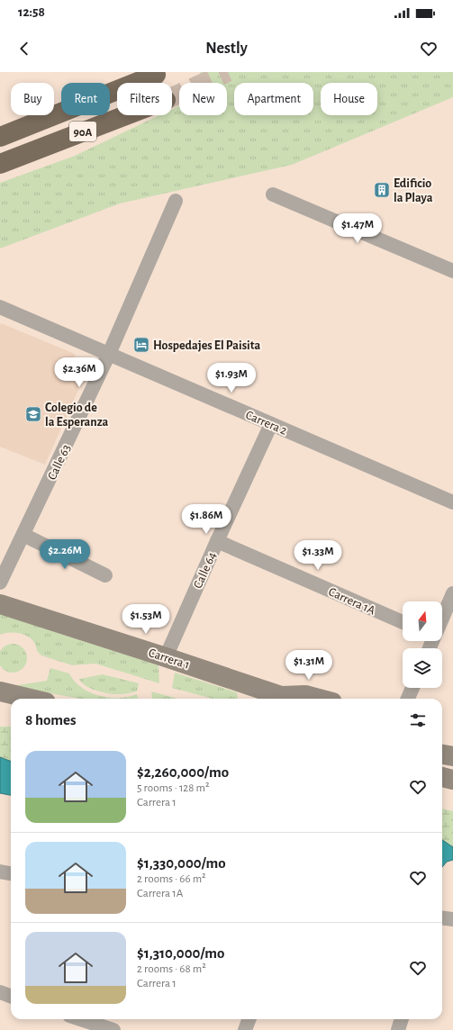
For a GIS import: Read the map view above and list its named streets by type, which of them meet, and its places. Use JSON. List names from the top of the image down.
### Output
{
  "streets": {
    "highway": ["90A"],
    "main road": ["Carrera 1"],
    "street": [
      "Carrera 2",
      "Calle 63",
      "Calle 64",
      "Carrera 1A"
    ]
  },
  "crossings": [
    ["Carrera 2", "Calle 63"],
    ["Carrera 2", "Calle 64"],
    ["Calle 64", "Carrera 1A"],
    ["Calle 64", "Carrera 1"]
  ],
  "places": {
    "building": ["Edificio la Playa"],
    "hotel": ["Hospedajes El Paisita"],
    "school or university": ["Colegio de la Esperanza"]
  },
  "north": "top",
  "page": {
    "status": "12:58",
    "header": "Nestly",
    "chip": [
      "Buy",
      "Rent",
      "Filters",
      "New",
      "Apartment",
      "House"
    ],
    "price": [
      "$1.47M",
      "$2.36M",
      "$1.93M",
      "$1.86M",
      "$2.26M",
      "$1.33M",
      "$1.53M",
      "$1.31M"
    ],
    "heading": "8 homes",
    "list": [
      {
        "name": "$2,260,000/mo",
        "note": "5 rooms · 128 m² · Carrera 1"
      },
      {
        "name": "$1,330,000/mo",
        "note": "2 rooms · 66 m² · Carrera 1A"
      },
      {
        "name": "$1,310,000/mo",
        "note": "2 rooms · 68 m² · Carrera 1"
      }
    ]
  }
}
